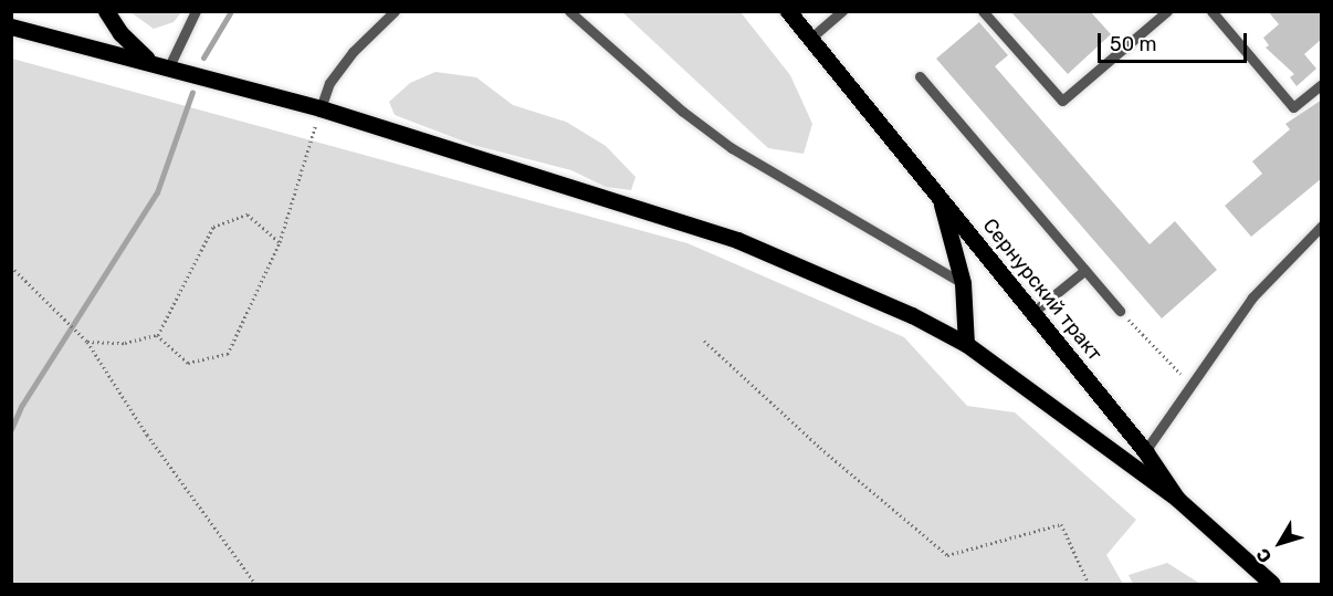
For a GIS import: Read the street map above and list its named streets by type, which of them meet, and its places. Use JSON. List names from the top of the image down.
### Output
{
  "streets": {
    "main road": ["Сернурский тракт"]
  },
  "scale_bar": "50 m",
  "north": "bottom left"
}
